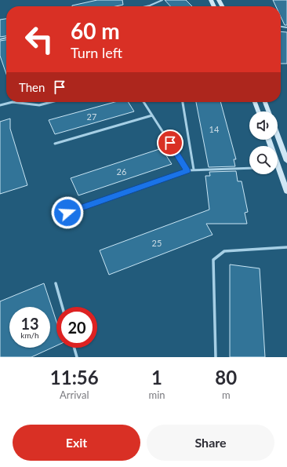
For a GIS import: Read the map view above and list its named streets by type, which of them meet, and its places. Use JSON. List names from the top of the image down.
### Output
{
  "house_numbers": [
    "27",
    "14",
    "26",
    "25"
  ],
  "page": {
    "turn": ["60 m", "Turn left"],
    "then": "Then",
    "speed": "13 km/h",
    "limit": "20",
    "eta": [
      "11:56",
      "Arrival",
      "1",
      "min",
      "80",
      "m"
    ],
    "buttons": ["Exit", "Share"]
  }
}
